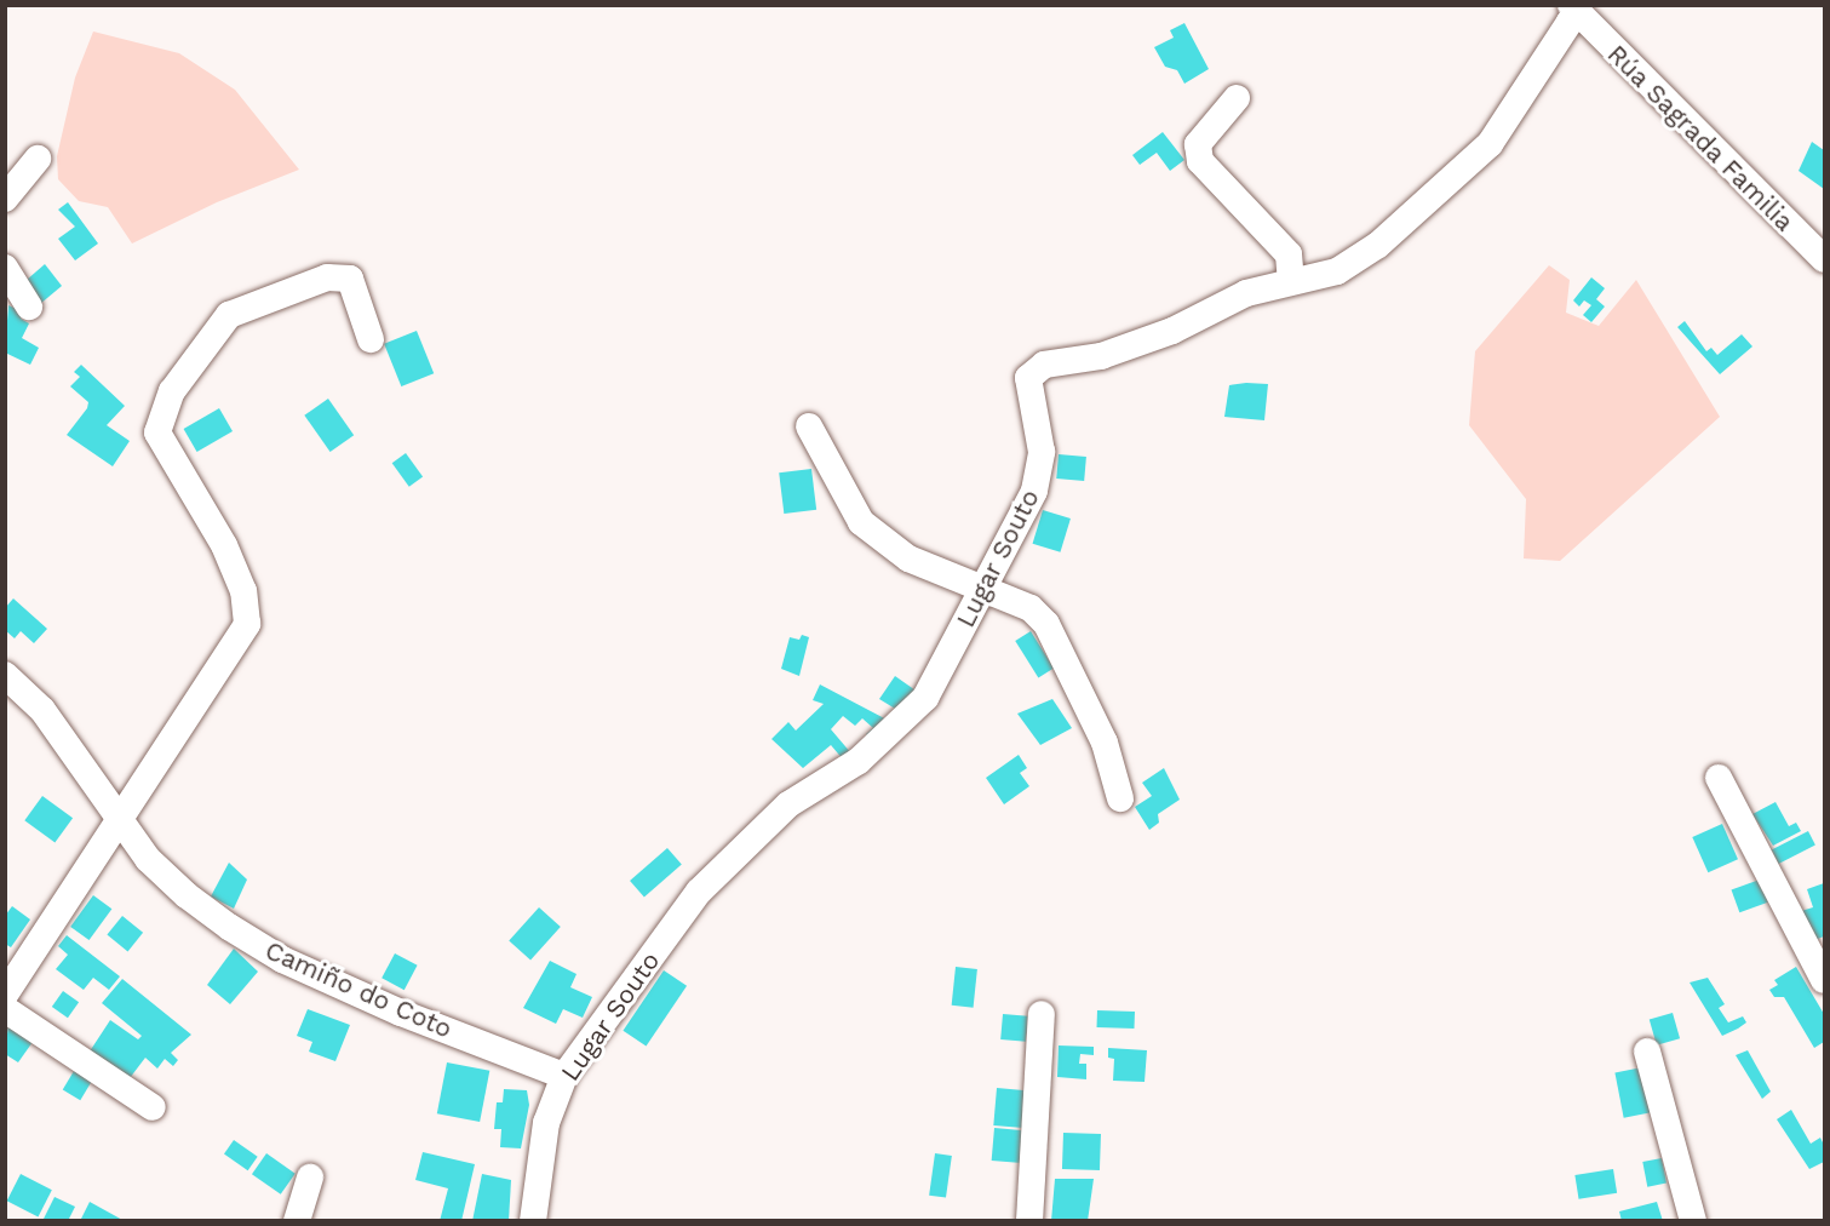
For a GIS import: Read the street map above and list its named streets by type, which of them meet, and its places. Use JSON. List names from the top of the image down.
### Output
{
  "streets": {
    "street": ["Rúa Sagrada Familia", "Lugar Souto", "Camiño do Coto"]
  },
  "crossings": [
    ["Rúa Sagrada Familia", "Lugar Souto"],
    ["Lugar Souto", "Camiño do Coto"]
  ]
}
